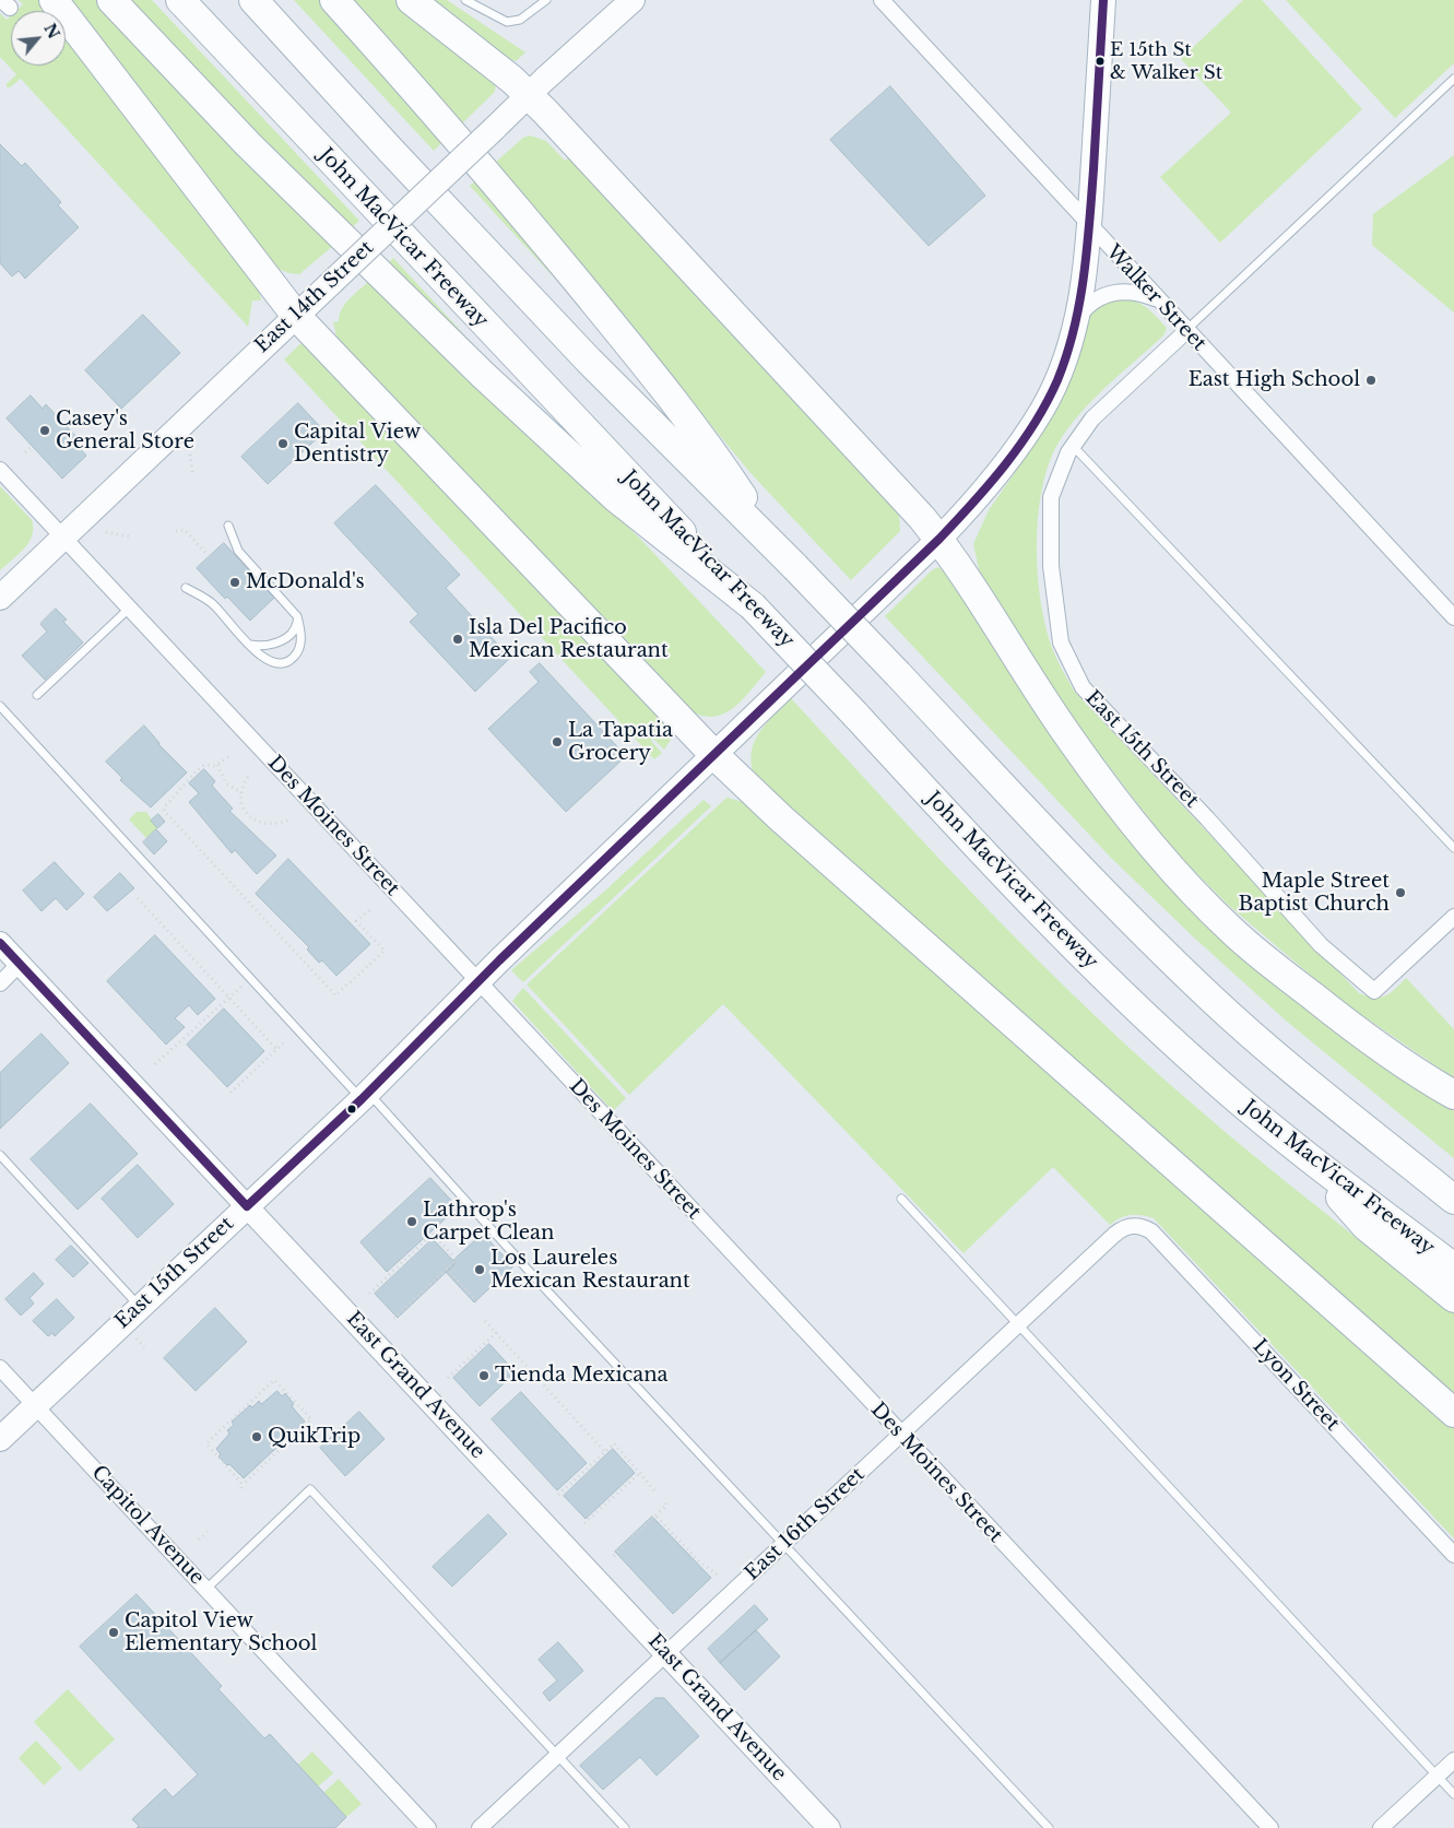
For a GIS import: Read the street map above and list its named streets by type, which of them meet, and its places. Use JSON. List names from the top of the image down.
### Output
{
  "streets": {
    "highway": ["John MacVicar Freeway"],
    "main road": ["East 14th Street", "East 15th Street", "East Grand Avenue"],
    "street": [
      "Walker Street",
      "Des Moines Street",
      "Lyon Street",
      "East 16th Street",
      "Capitol Avenue"
    ]
  },
  "crossings": [
    ["East 14th Street", "Des Moines Street"],
    ["Walker Street", "East 15th Street"],
    ["East 15th Street", "Des Moines Street"],
    ["East 15th Street", "East Grand Avenue"],
    ["East 15th Street", "Capitol Avenue"],
    ["Des Moines Street", "East 16th Street"],
    ["East Grand Avenue", "East 16th Street"],
    ["Lyon Street", "East 16th Street"]
  ],
  "places": [
    "E 15th St & Walker St",
    "East High School",
    "Casey's General Store",
    "Capital View Dentistry",
    "McDonald's",
    "Isla Del Pacifico Mexican Restaurant",
    "La Tapatia Grocery",
    "Maple Street Baptist Church",
    "Lathrop's Carpet Clean",
    "Los Laureles Mexican Restaurant",
    "Tienda Mexicana",
    "QuikTrip",
    "Capitol View Elementary School"
  ],
  "north": "top right"
}
